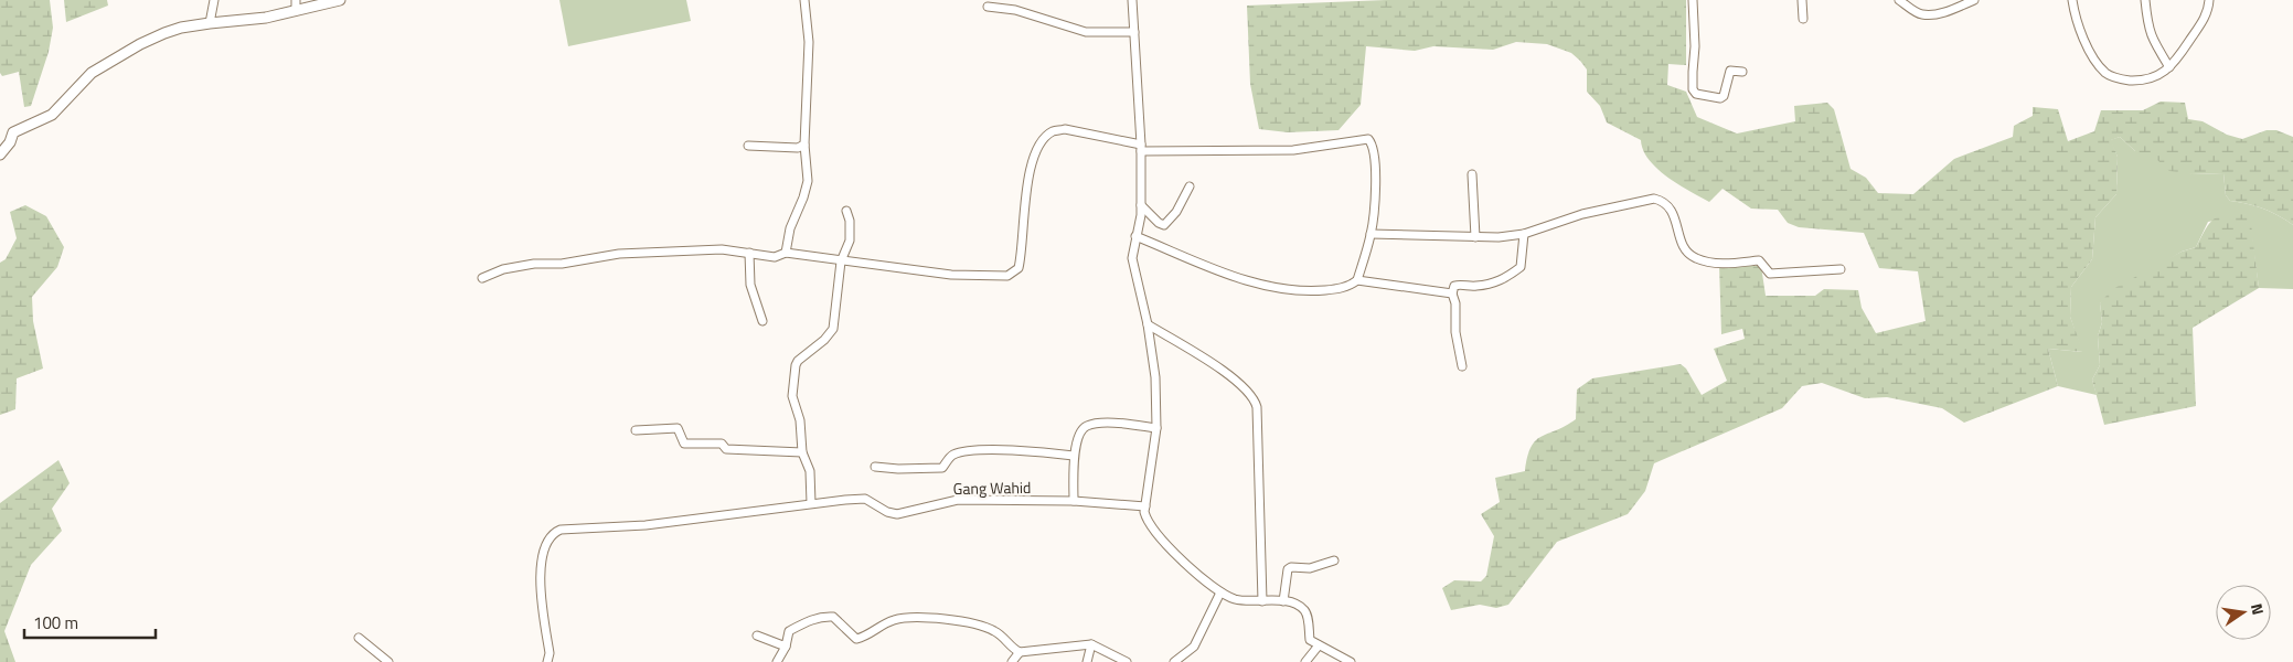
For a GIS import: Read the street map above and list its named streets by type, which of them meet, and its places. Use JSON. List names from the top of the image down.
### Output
{
  "streets": {
    "street": ["Gang Wahid"]
  },
  "scale_bar": "100 m",
  "north": "right"
}
